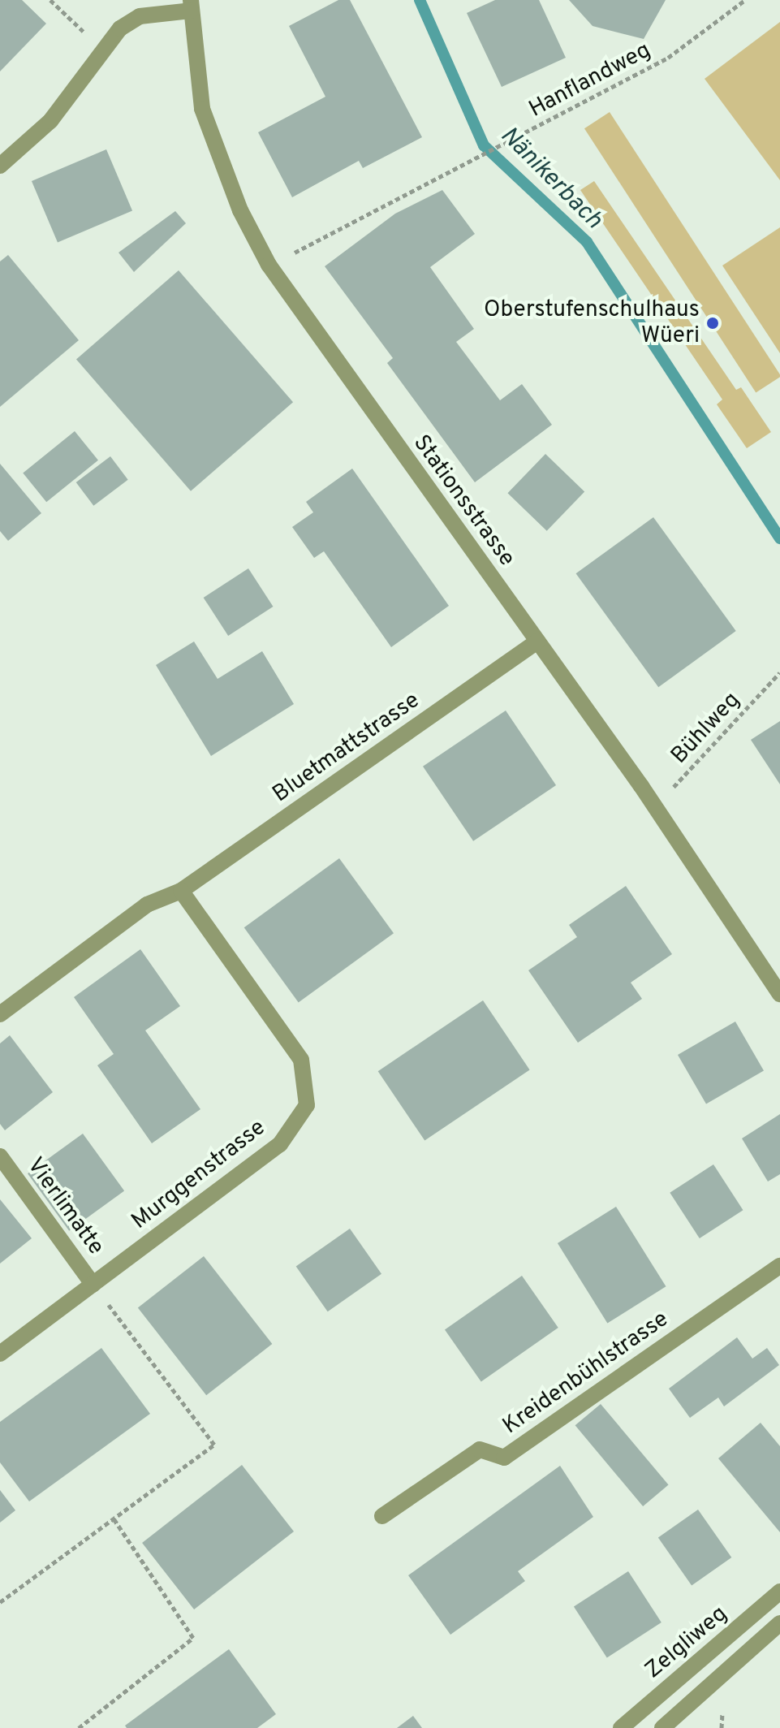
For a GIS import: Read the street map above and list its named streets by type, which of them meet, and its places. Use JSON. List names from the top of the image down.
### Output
{
  "streets": {
    "street": [
      "Stationsstrasse",
      "Bluetmattstrasse",
      "Murggenstrasse",
      "Vierlimatte",
      "Kreidenbühlstrasse",
      "Zelgliweg"
    ],
    "path": ["Hanflandweg", "Bühlweg"]
  },
  "crossings": [
    ["Hanflandweg", "Stationsstrasse"],
    ["Stationsstrasse", "Bühlweg"],
    ["Stationsstrasse", "Bluetmattstrasse"],
    ["Bluetmattstrasse", "Murggenstrasse"],
    ["Murggenstrasse", "Vierlimatte"]
  ],
  "water": ["Nänikerbach"],
  "places": ["Oberstufenschulhaus Wüeri"]
}
